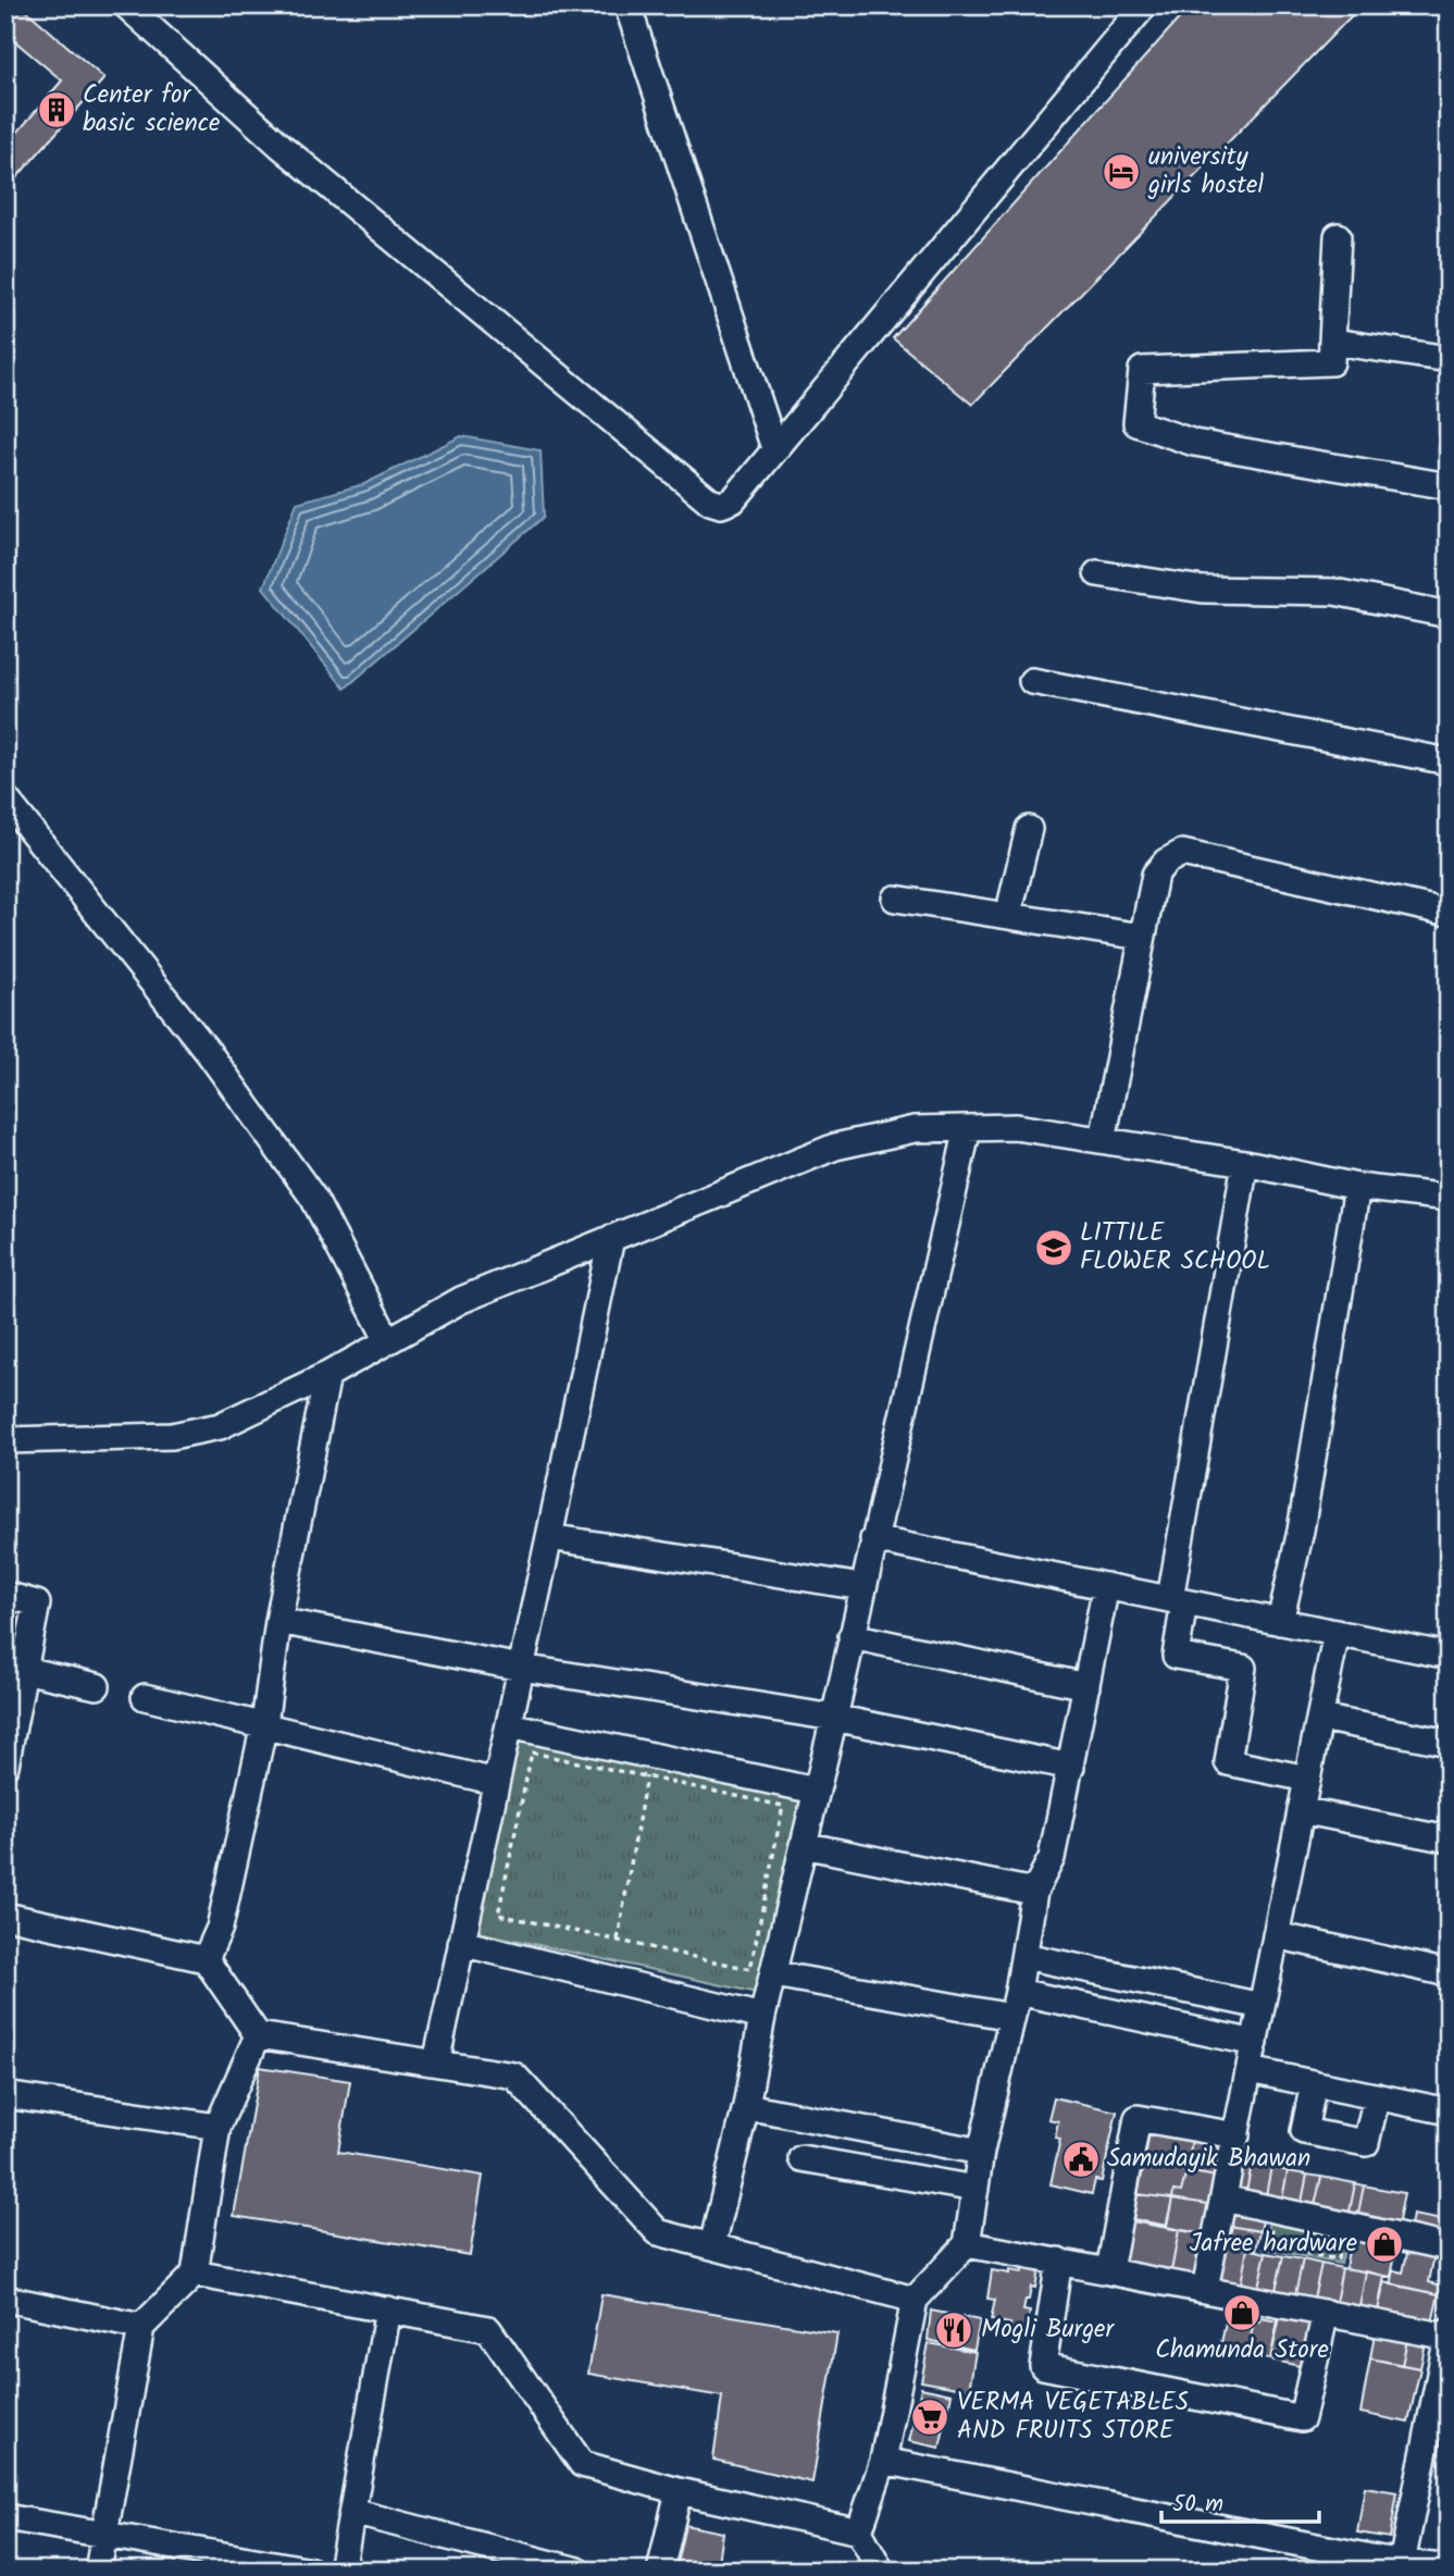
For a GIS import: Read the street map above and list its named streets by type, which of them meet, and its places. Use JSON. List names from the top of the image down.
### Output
{
  "places": {
    "building": ["Center for basic science"],
    "hotel": ["university girls hostel"],
    "school or university": ["LITTILE FLOWER SCHOOL"],
    "public building": ["Samudayik Bhawan"],
    "shop": ["Jafree hardware", "Chamunda Store"],
    "restaurant": ["Mogli Burger"],
    "supermarket": ["VERMA VEGETABLES AND FRUITS STORE"]
  },
  "scale_bar": "50 m"
}
